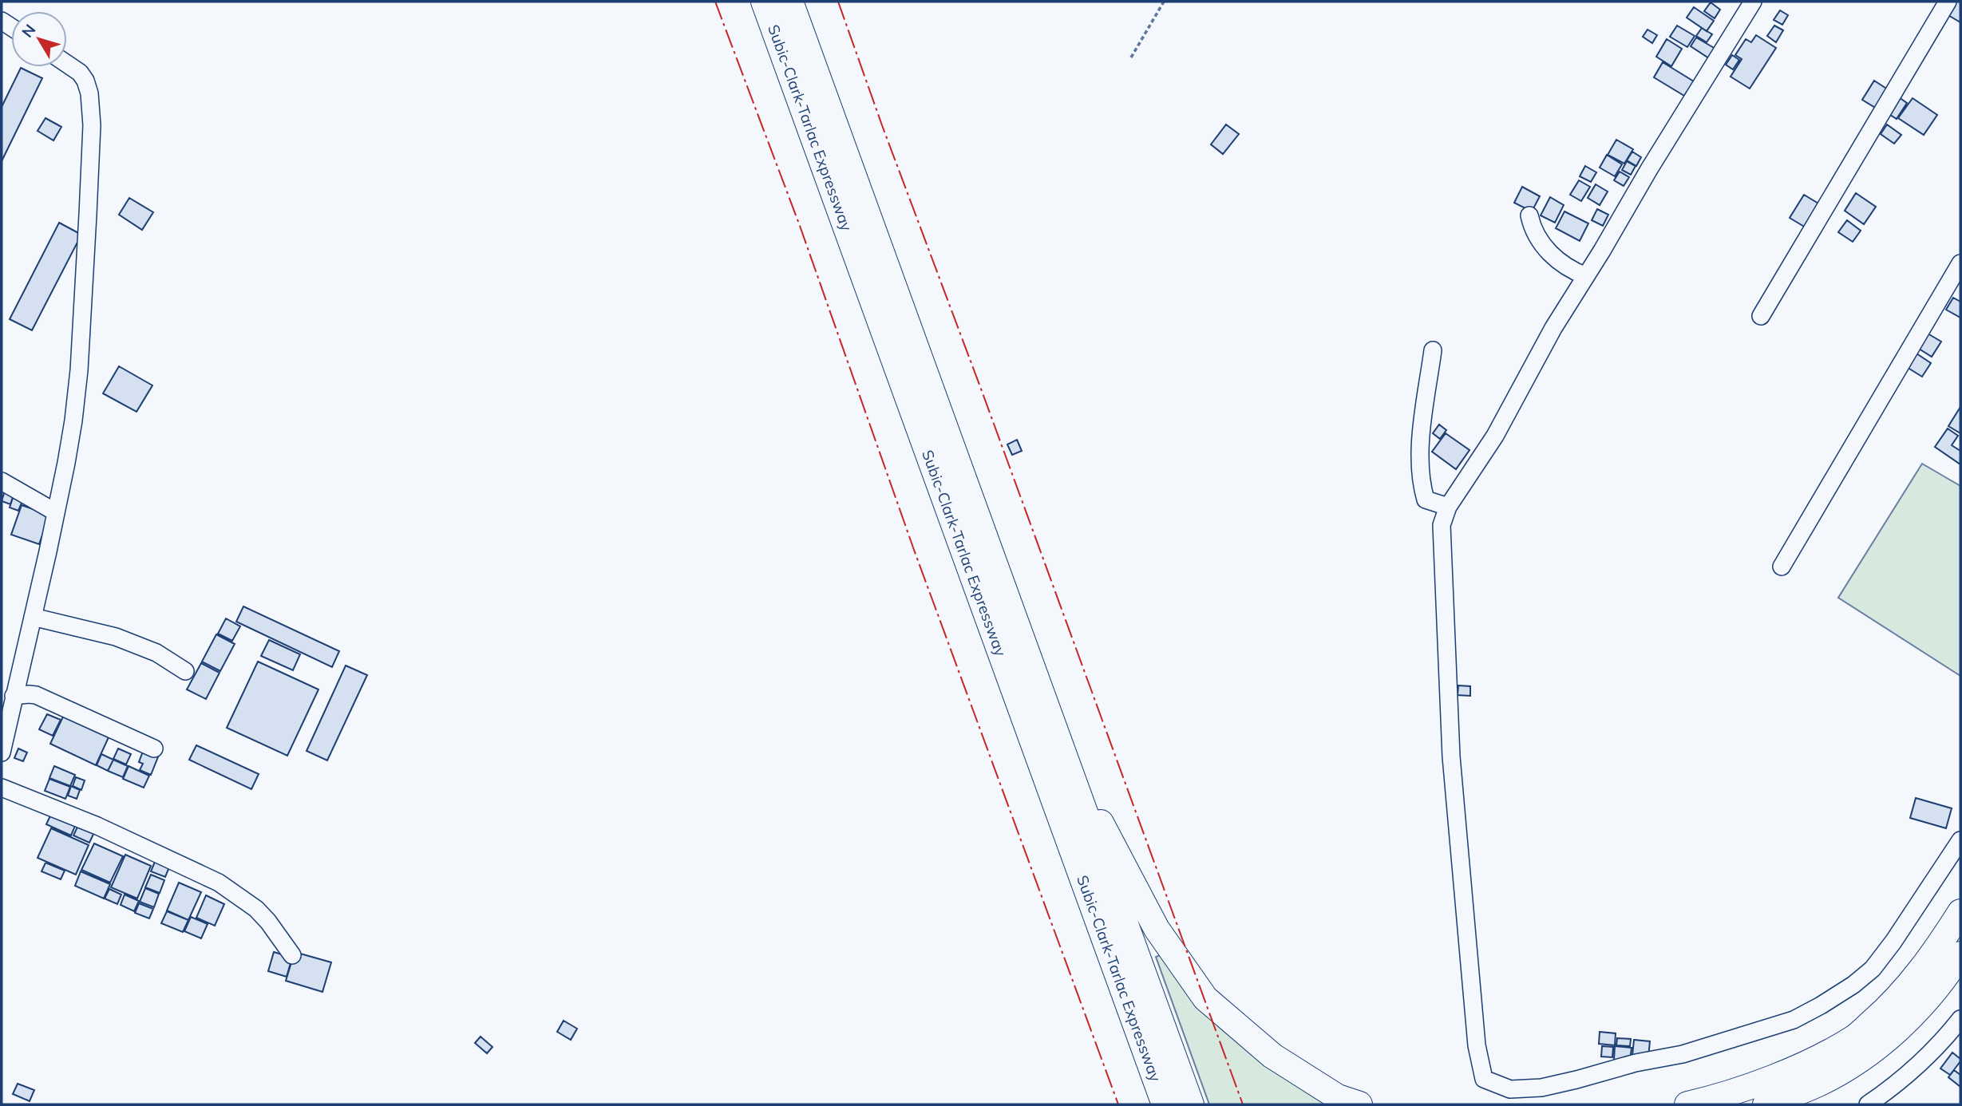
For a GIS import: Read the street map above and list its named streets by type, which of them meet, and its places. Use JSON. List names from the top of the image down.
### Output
{
  "streets": {
    "highway": ["Subic-Clark-Tarlac Expressway"]
  },
  "north": "top left"
}
